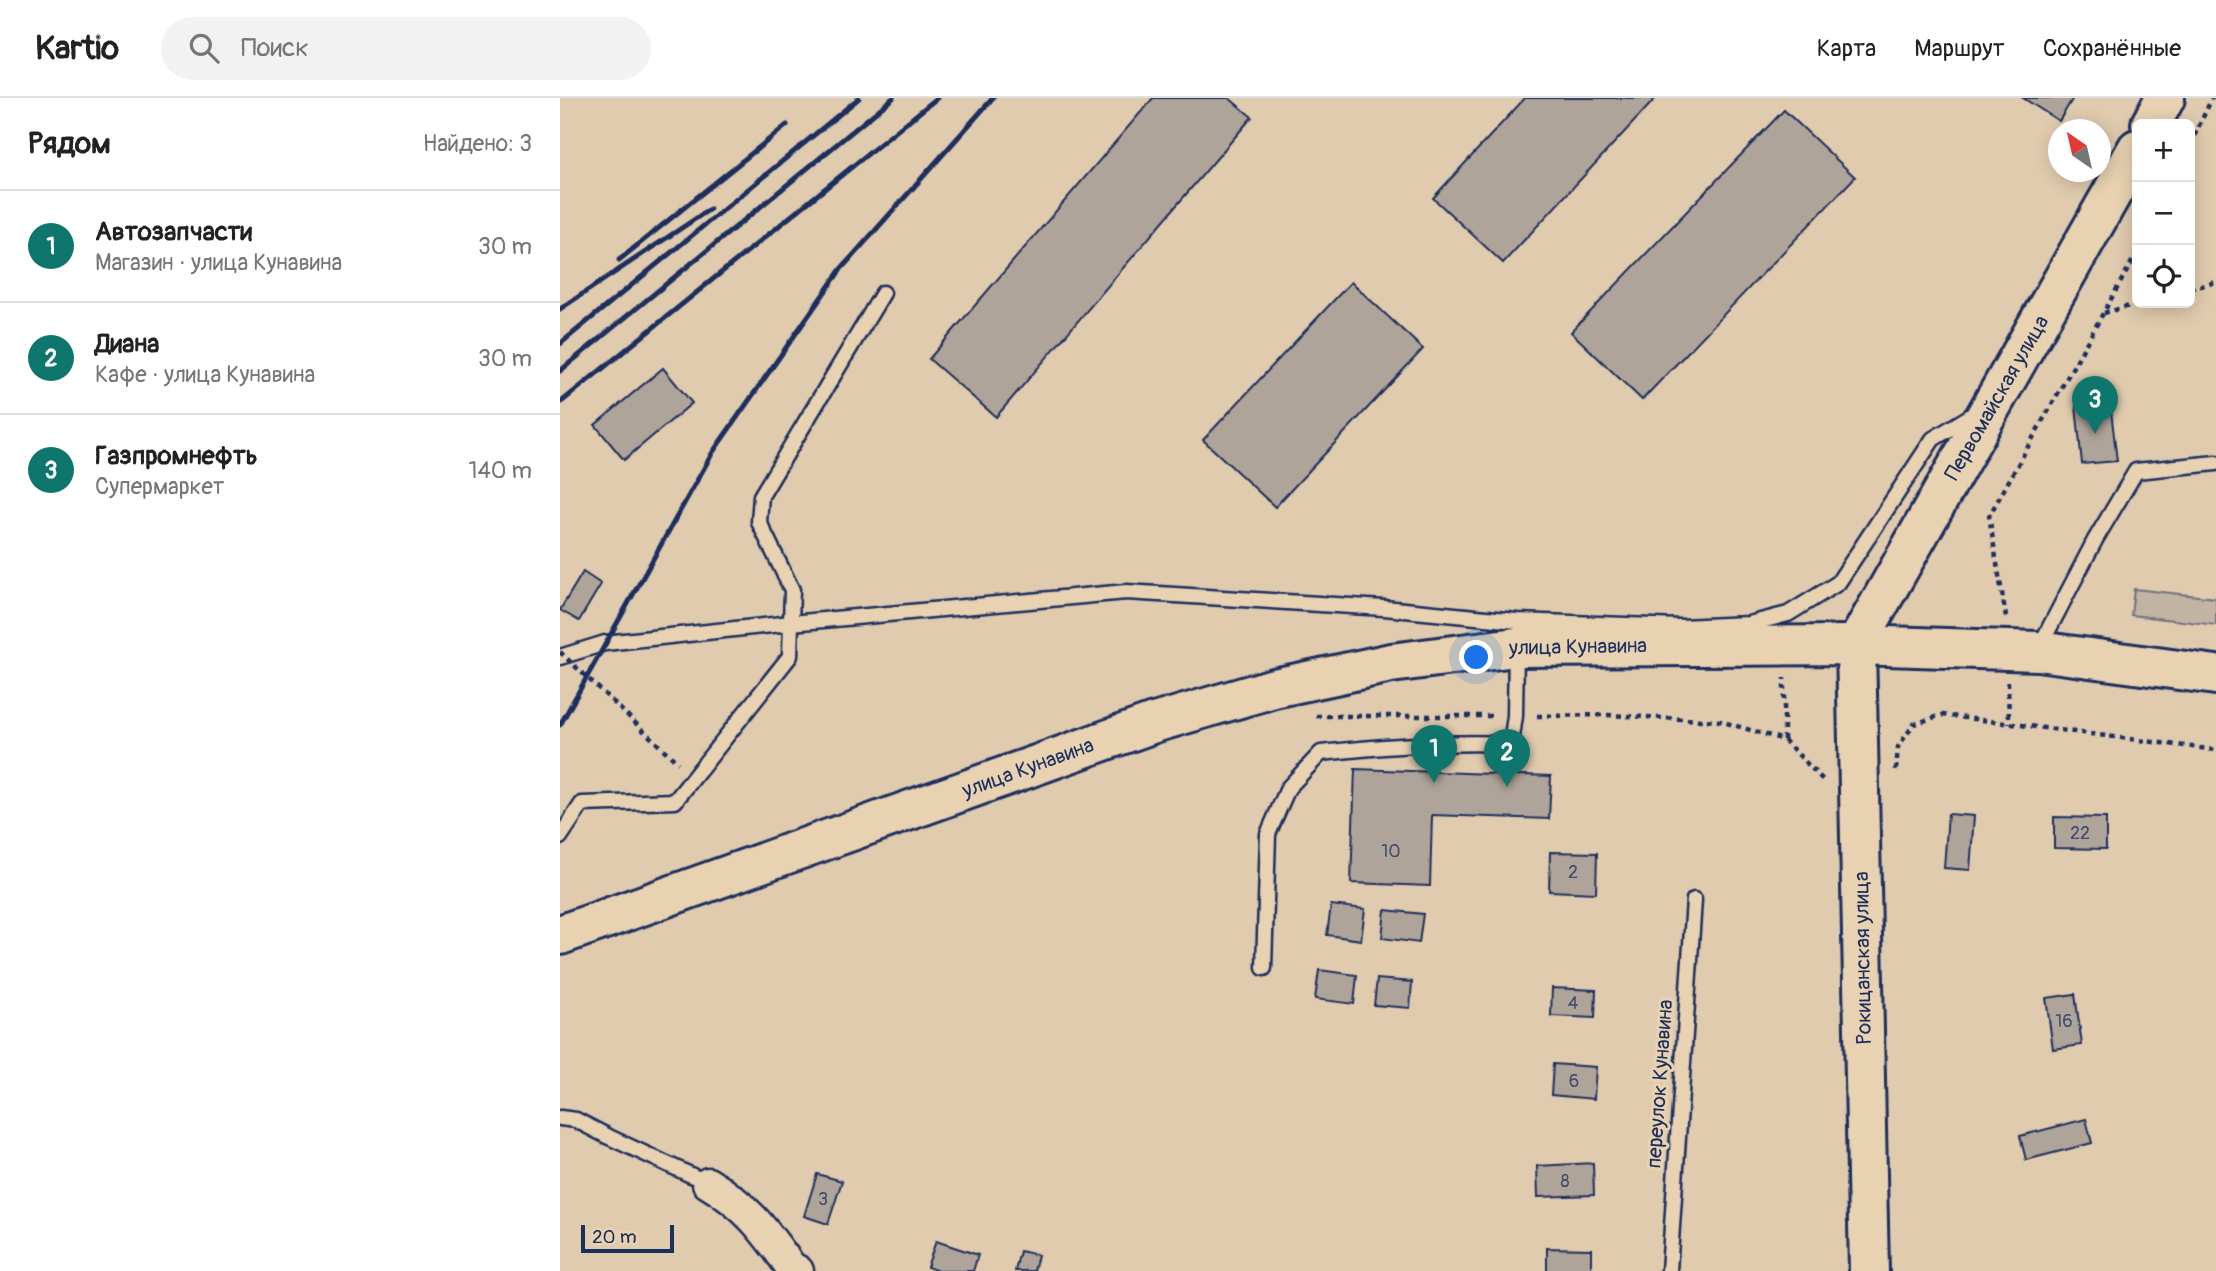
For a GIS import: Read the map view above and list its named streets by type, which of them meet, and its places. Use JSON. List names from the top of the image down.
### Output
{
  "streets": {
    "main road": ["Первомайская улица", "улица Кунавина", "Рокицанская улица"],
    "lane": ["переулок Кунавина"]
  },
  "crossings": [
    ["Первомайская улица", "улица Кунавина"],
    ["Первомайская улица", "Рокицанская улица"],
    ["улица Кунавина", "Рокицанская улица"]
  ],
  "house_numbers": [
    "22",
    "10",
    "2",
    "4",
    "16",
    "6",
    "8",
    "3"
  ],
  "scale_bar": "20 m",
  "north": "top left",
  "page": {
    "header": "Kartio",
    "search": "Поиск",
    "nav": ["Карта", "Маршрут", "Сохранённые"],
    "heading": ["Рядом", "Найдено: 3"],
    "map_buttons": ["+", "−"],
    "list": [
      {
        "mark": "1",
        "name": "Автозапчасти",
        "note": "Магазин · улица Кунавина",
        "value": "30 m"
      },
      {
        "mark": "2",
        "name": "Диана",
        "note": "Кафе · улица Кунавина",
        "value": "30 m"
      },
      {
        "mark": "3",
        "name": "Газпромнефть",
        "note": "Супермаркет",
        "value": "140 m"
      }
    ],
    "pins": ["3", "1", "2"],
    "scale": "20 m"
  }
}
